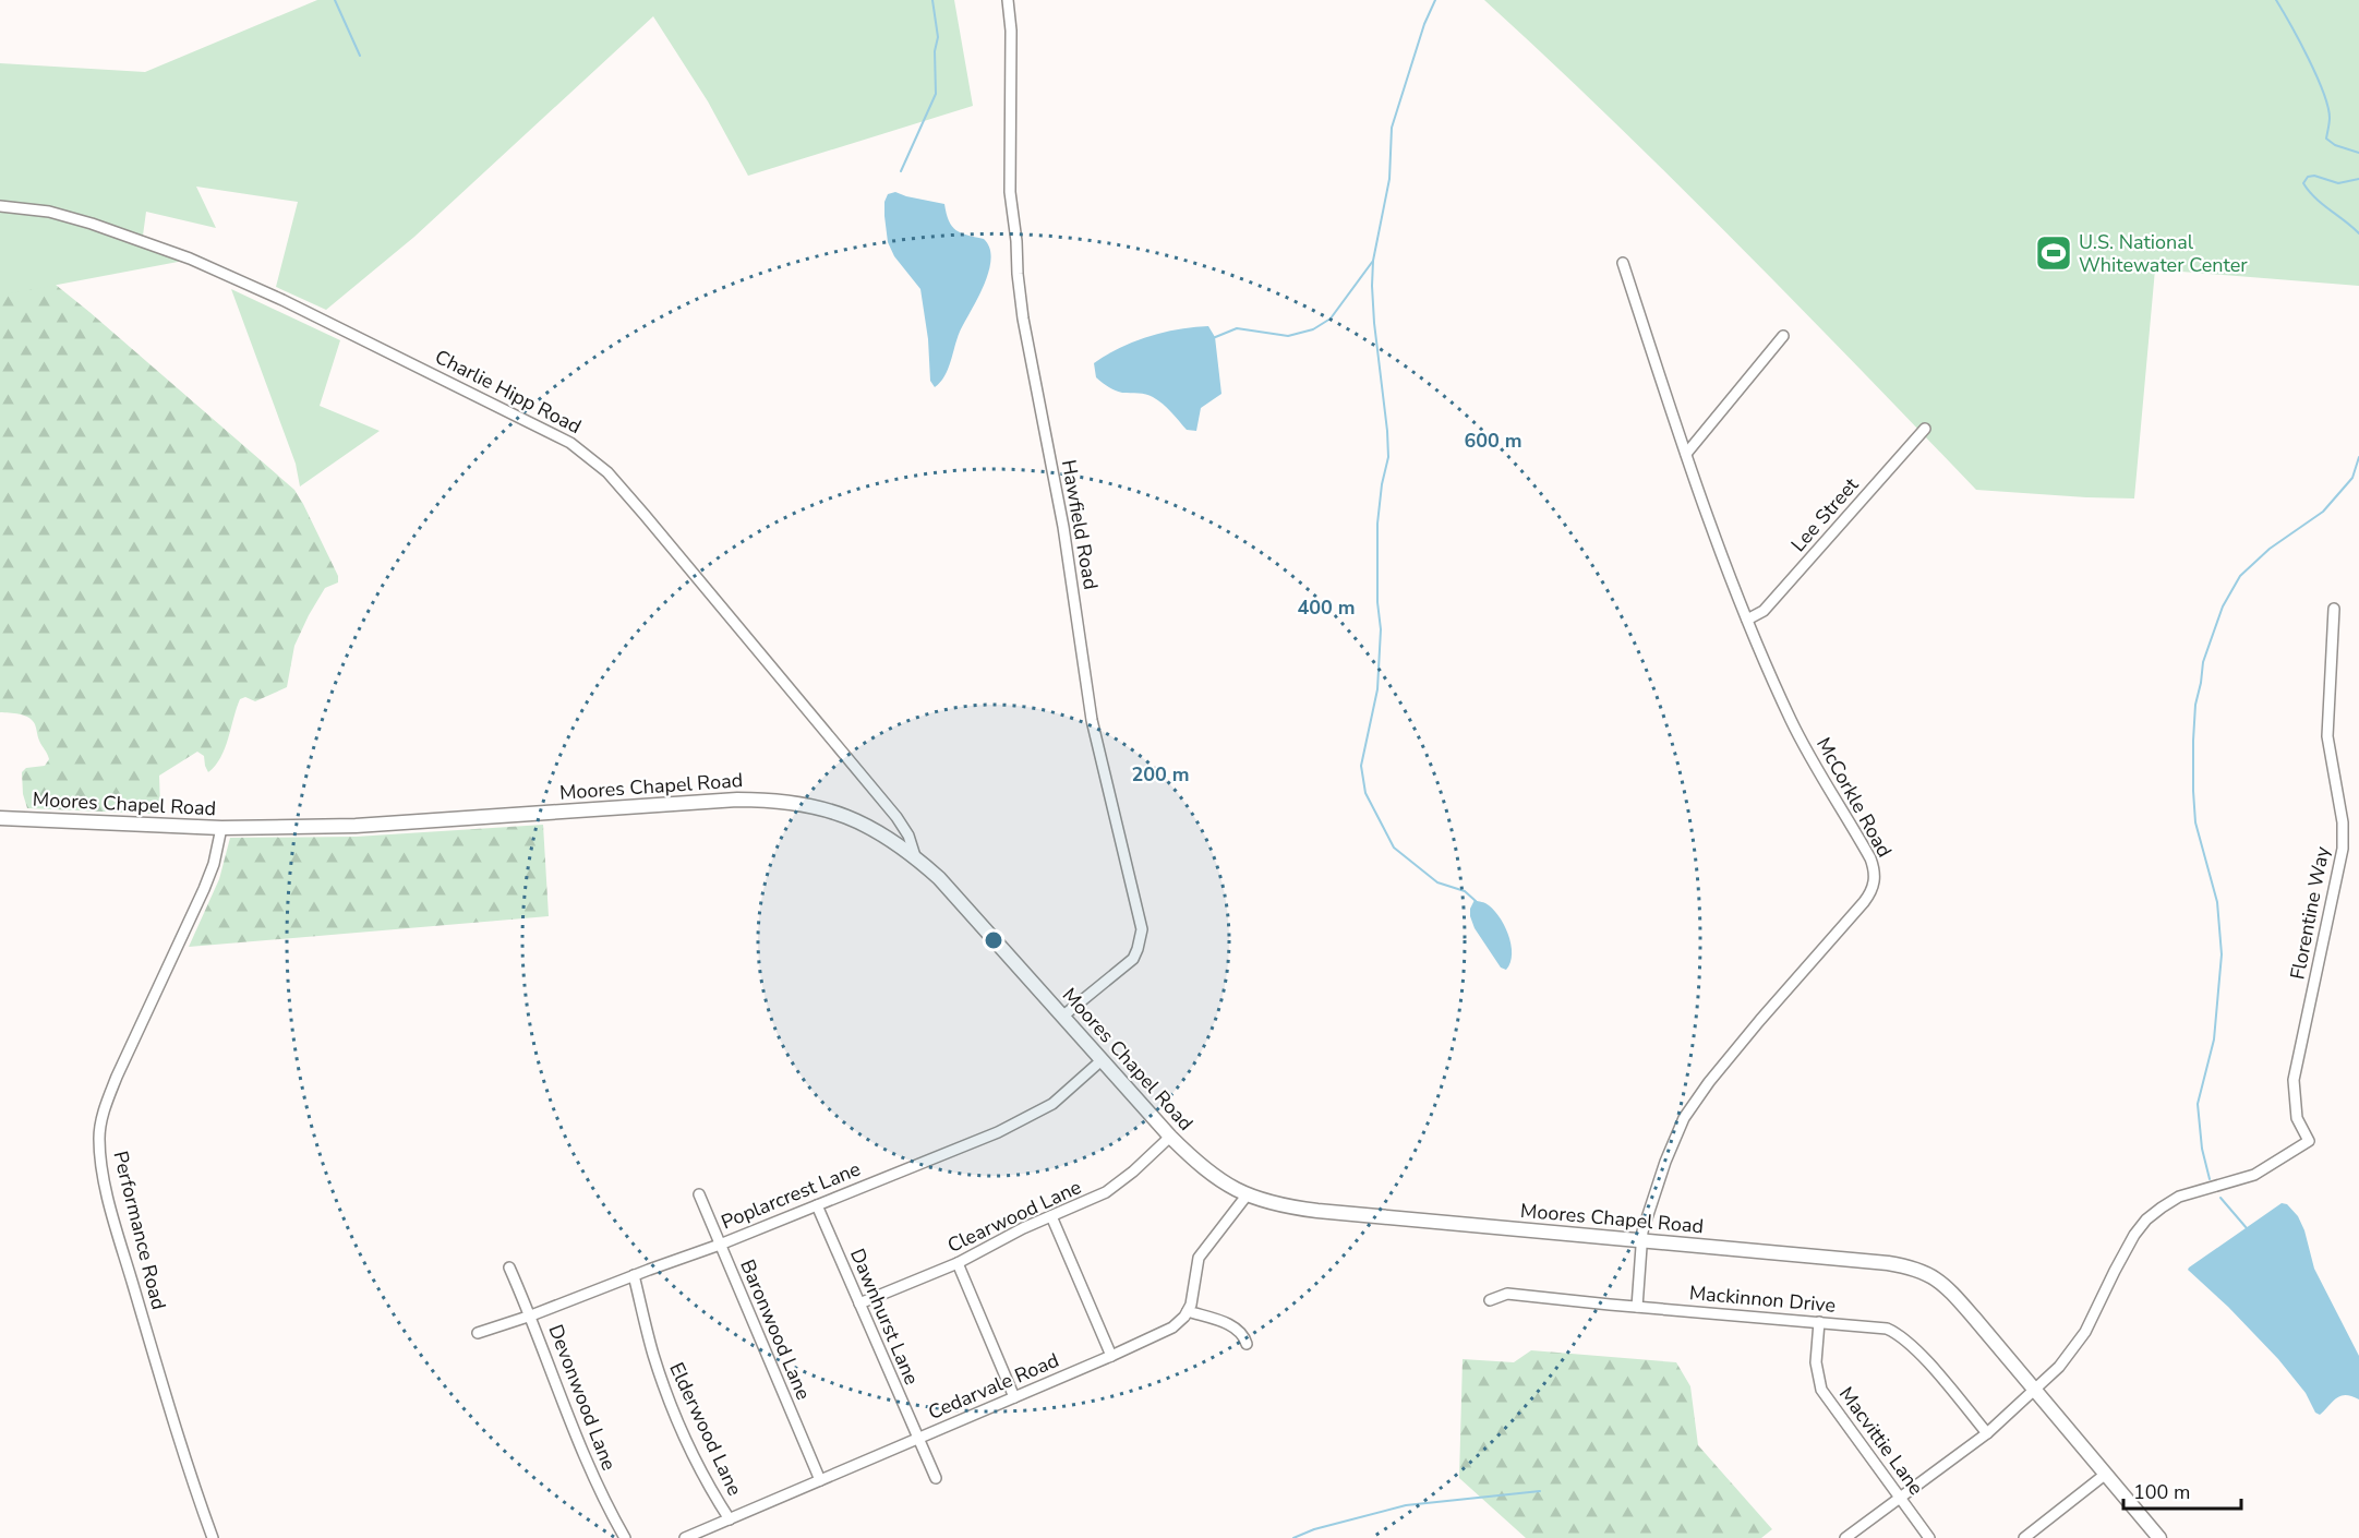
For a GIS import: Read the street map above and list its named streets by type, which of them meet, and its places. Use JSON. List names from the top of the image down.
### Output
{
  "streets": {
    "main road": ["Moores Chapel Road"],
    "street": [
      "Charlie Hipp Road",
      "Lee Street",
      "Hawfield Road",
      "McCorkle Road",
      "Florentine Way",
      "Poplarcrest Lane",
      "Clearwood Lane",
      "Performance Road",
      "Mackinnon Drive",
      "Dawnhurst Lane",
      "Baronwood Lane",
      "Cedarvale Road",
      "Devonwood Lane",
      "Elderwood Lane",
      "Macvittie Lane"
    ]
  },
  "crossings": [
    ["Charlie Hipp Road", "Moores Chapel Road"],
    ["Lee Street", "McCorkle Road"],
    ["Hawfield Road", "Moores Chapel Road"],
    ["Moores Chapel Road", "McCorkle Road"],
    ["Moores Chapel Road", "Florentine Way"],
    ["Moores Chapel Road", "Poplarcrest Lane"],
    ["Moores Chapel Road", "Clearwood Lane"],
    ["Moores Chapel Road", "Performance Road"],
    ["McCorkle Road", "Mackinnon Drive"],
    ["Poplarcrest Lane", "Dawnhurst Lane"],
    ["Poplarcrest Lane", "Baronwood Lane"],
    ["Poplarcrest Lane", "Devonwood Lane"],
    ["Poplarcrest Lane", "Elderwood Lane"],
    ["Clearwood Lane", "Dawnhurst Lane"],
    ["Mackinnon Drive", "Macvittie Lane"],
    ["Dawnhurst Lane", "Cedarvale Road"],
    ["Baronwood Lane", "Cedarvale Road"],
    ["Cedarvale Road", "Elderwood Lane"]
  ],
  "places": {
    "sports": ["U.S. National Whitewater Center"]
  },
  "scale_bar": "100 m",
  "rings": ["600 m", "400 m", "200 m"]
}
